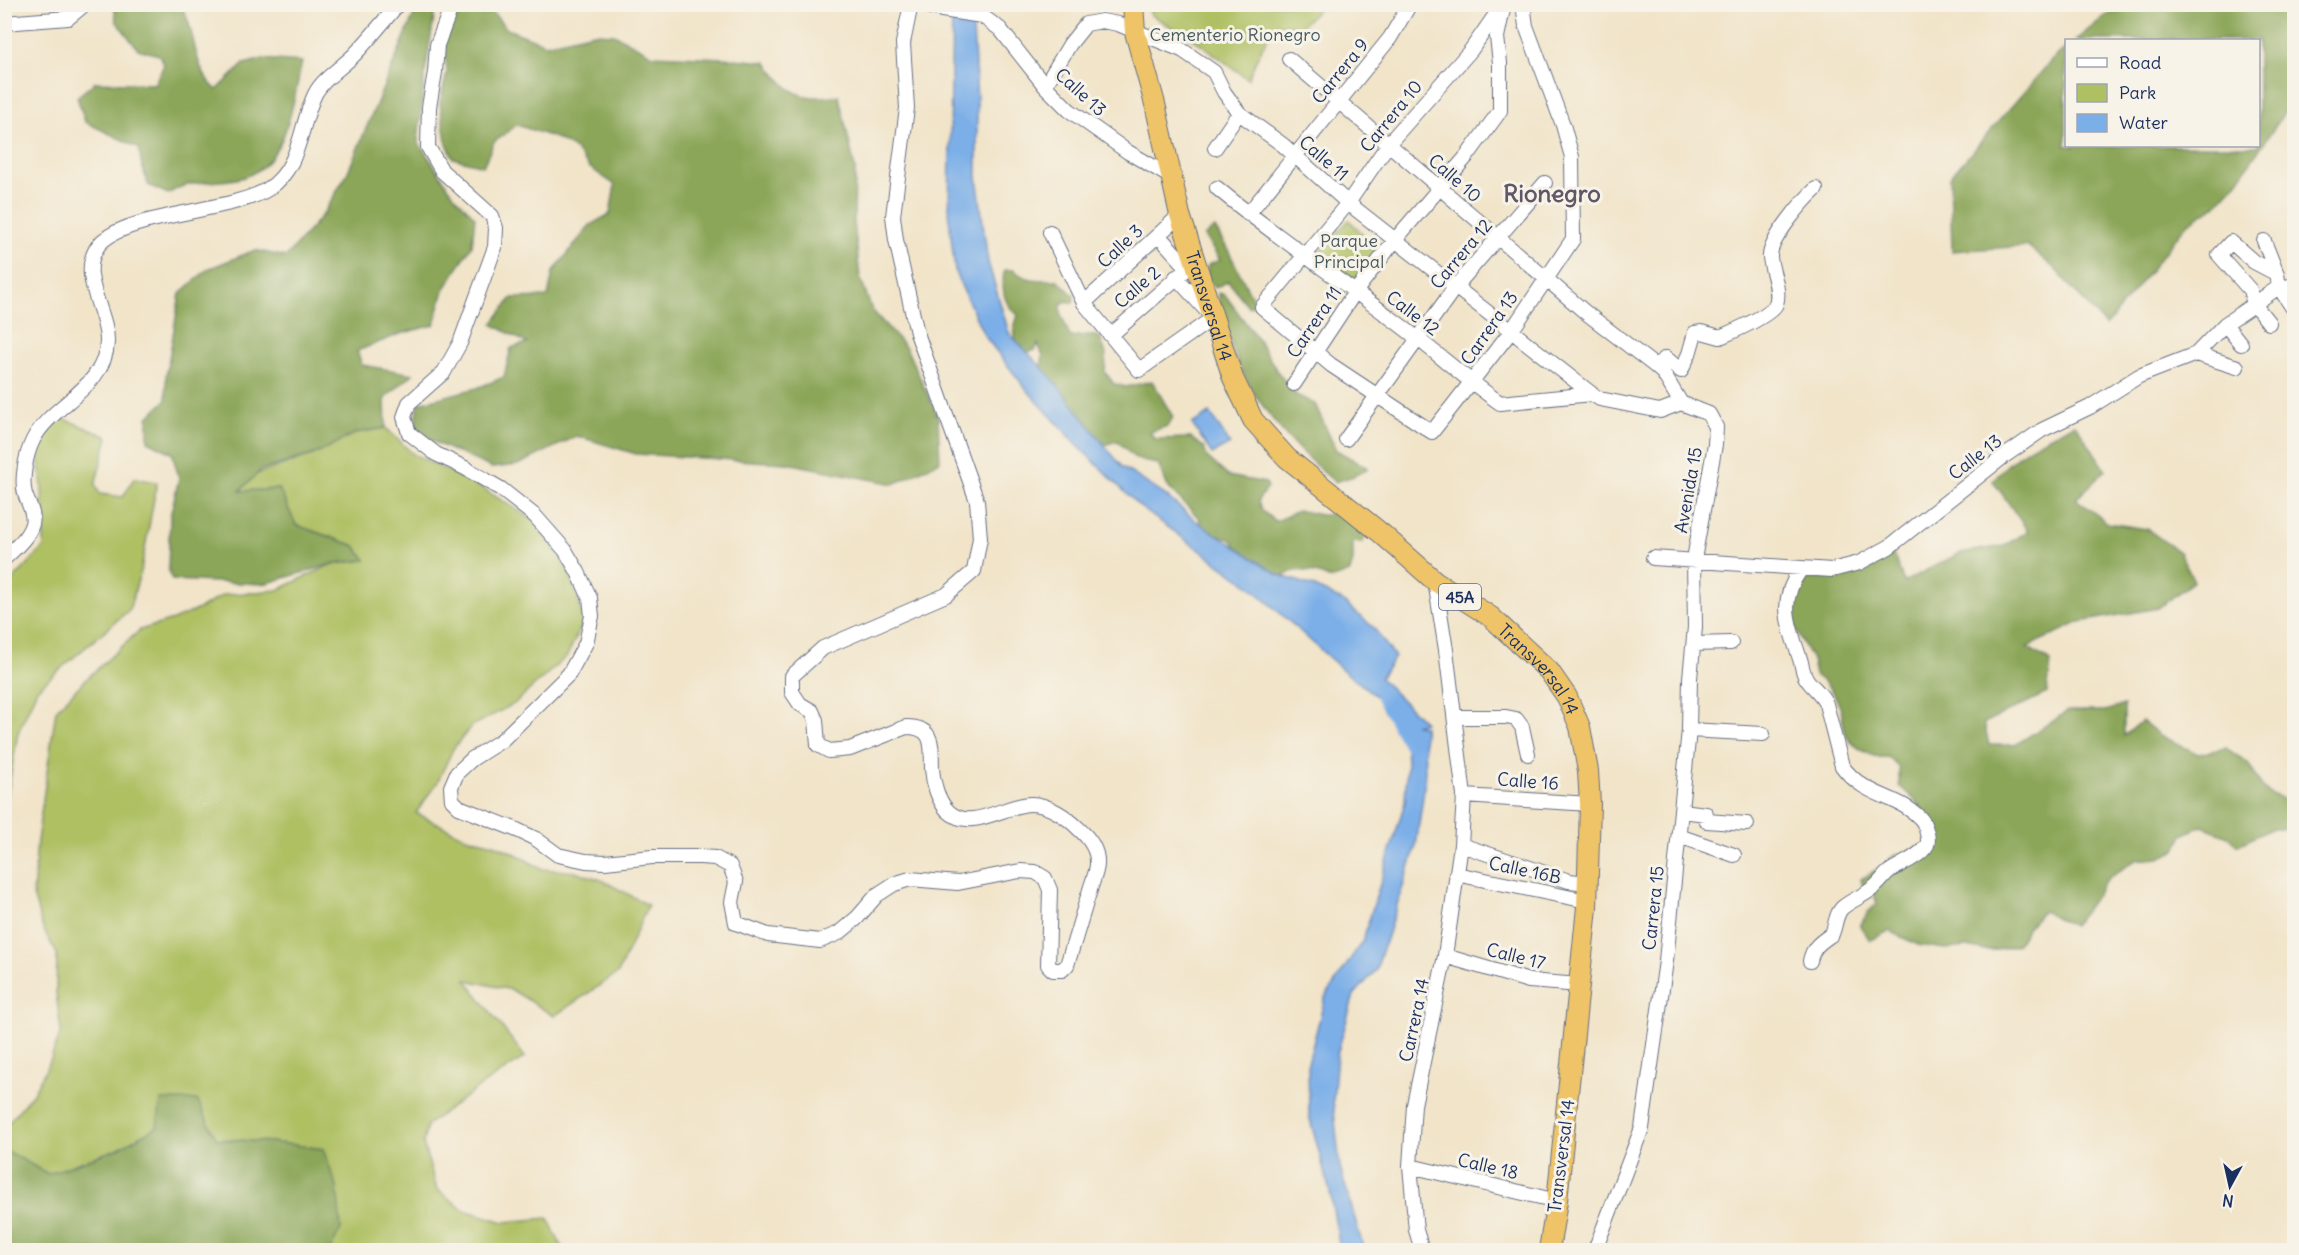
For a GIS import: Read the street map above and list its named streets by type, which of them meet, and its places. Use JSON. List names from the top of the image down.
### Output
{
  "streets": {
    "highway": ["Transversal 14", "45A"],
    "street": [
      "Carrera 9",
      "Calle 13",
      "Carrera 10",
      "Calle 11",
      "Calle 10",
      "Calle 3",
      "Carrera 12",
      "Calle 2",
      "Calle 12",
      "Carrera 11",
      "Carrera 13",
      "Avenida 15",
      "Calle 16",
      "Calle 16B",
      "Carrera 15",
      "Calle 17",
      "Carrera 14",
      "Calle 18"
    ]
  },
  "crossings": [
    ["Carrera 9", "Calle 11"],
    ["Carrera 9", "Calle 10"],
    ["Carrera 9", "Calle 12"],
    ["Calle 13", "Calle 11"],
    ["Calle 13", "Transversal 14"],
    ["Calle 13", "Avenida 15"],
    ["Calle 13", "Carrera 15"],
    ["Carrera 10", "Calle 11"],
    ["Carrera 10", "Calle 10"],
    ["Carrera 10", "Calle 12"],
    ["Carrera 10", "Carrera 11"],
    ["Calle 11", "Carrera 12"],
    ["Calle 11", "Transversal 14"],
    ["Calle 11", "Calle 12"],
    ["Calle 11", "Carrera 11"],
    ["Calle 11", "Carrera 13"],
    ["Calle 10", "Carrera 12"],
    ["Calle 10", "Carrera 11"],
    ["Calle 10", "Carrera 13"],
    ["Calle 10", "Avenida 15"],
    ["Calle 3", "Calle 2"],
    ["Calle 3", "Transversal 14"],
    ["Carrera 12", "Calle 12"],
    ["Carrera 12", "Carrera 13"],
    ["Transversal 14", "Calle 16"],
    ["Transversal 14", "Calle 16B"],
    ["Transversal 14", "Calle 17"],
    ["Transversal 14", "Carrera 14"],
    ["Transversal 14", "Calle 18"],
    ["Calle 12", "Carrera 11"],
    ["Calle 12", "Carrera 13"],
    ["Avenida 15", "Carrera 15"],
    ["Calle 16", "Carrera 14"],
    ["Calle 16B", "Carrera 14"],
    ["Calle 17", "Carrera 14"],
    ["Carrera 14", "Calle 18"]
  ],
  "districts": ["Rionegro"],
  "parks": ["Cementerio Rionegro", "Parque Principal"],
  "legend": ["Road", "Park", "Water"],
  "north": "bottom"
}
